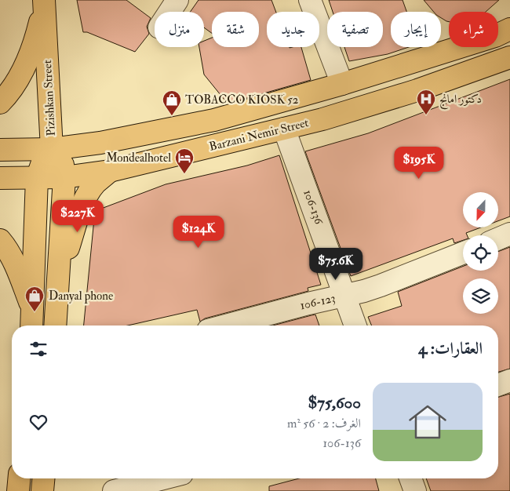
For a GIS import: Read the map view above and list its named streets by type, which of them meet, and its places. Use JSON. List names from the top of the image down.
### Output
{
  "streets": {
    "main road": ["Pizishkan Street", "Barzani Nemir Street"],
    "street": ["106-136", "106-123"]
  },
  "crossings": [
    ["Pizishkan Street", "Barzani Nemir Street"],
    ["Barzani Nemir Street", "106-136"],
    ["106-136", "106-123"]
  ],
  "places": {
    "hospital": ["دكتور امانج"],
    "shop": ["TOBACCO KIOSK 52", "Danyal phone"],
    "hotel": ["Mondealhotel"]
  },
  "north": "bottom",
  "page": {
    "chip": [
      "شراء",
      "إيجار",
      "تصفية",
      "جديد",
      "شقة",
      "منزل"
    ],
    "price": [
      "$195K",
      "$227K",
      "$124K",
      "$75.6K"
    ],
    "heading": "العقارات: 4",
    "list": [
      {
        "name": "$75,600",
        "note": "الغرف: 2 · 56 m² · 106-136"
      }
    ]
  }
}
